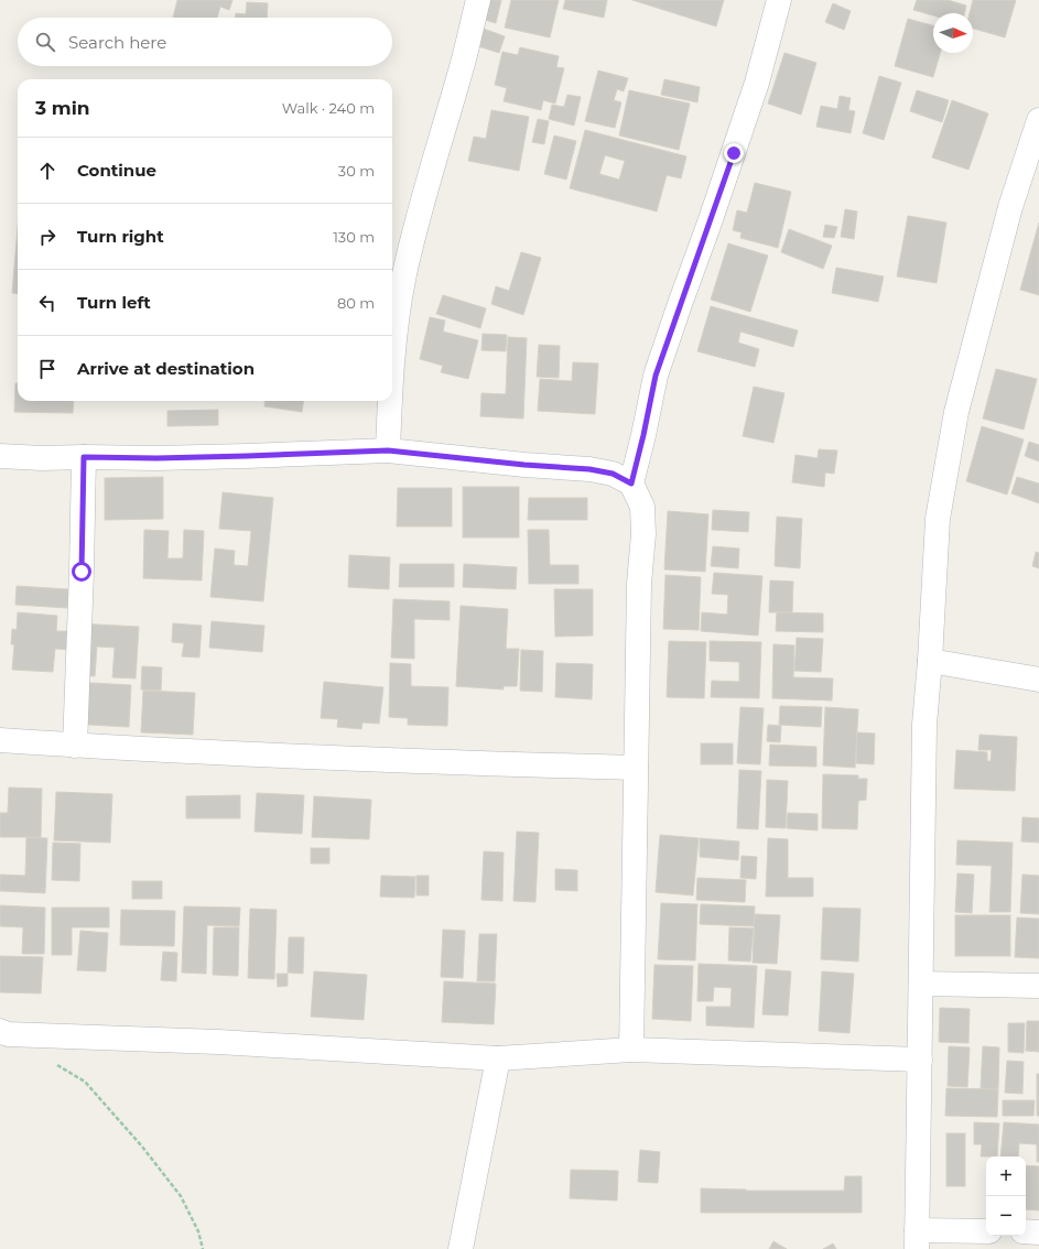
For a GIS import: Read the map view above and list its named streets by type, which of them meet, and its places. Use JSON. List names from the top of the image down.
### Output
{
  "north": "right",
  "page": {
    "search": "Search here",
    "heading": ["3 min", "Walk · 240 m"],
    "list": [
      ["Continue", "30 m"],
      ["Turn right", "130 m"],
      ["Turn left", "80 m"],
      "Arrive at destination"
    ],
    "map_buttons": ["+", "−"]
  }
}
